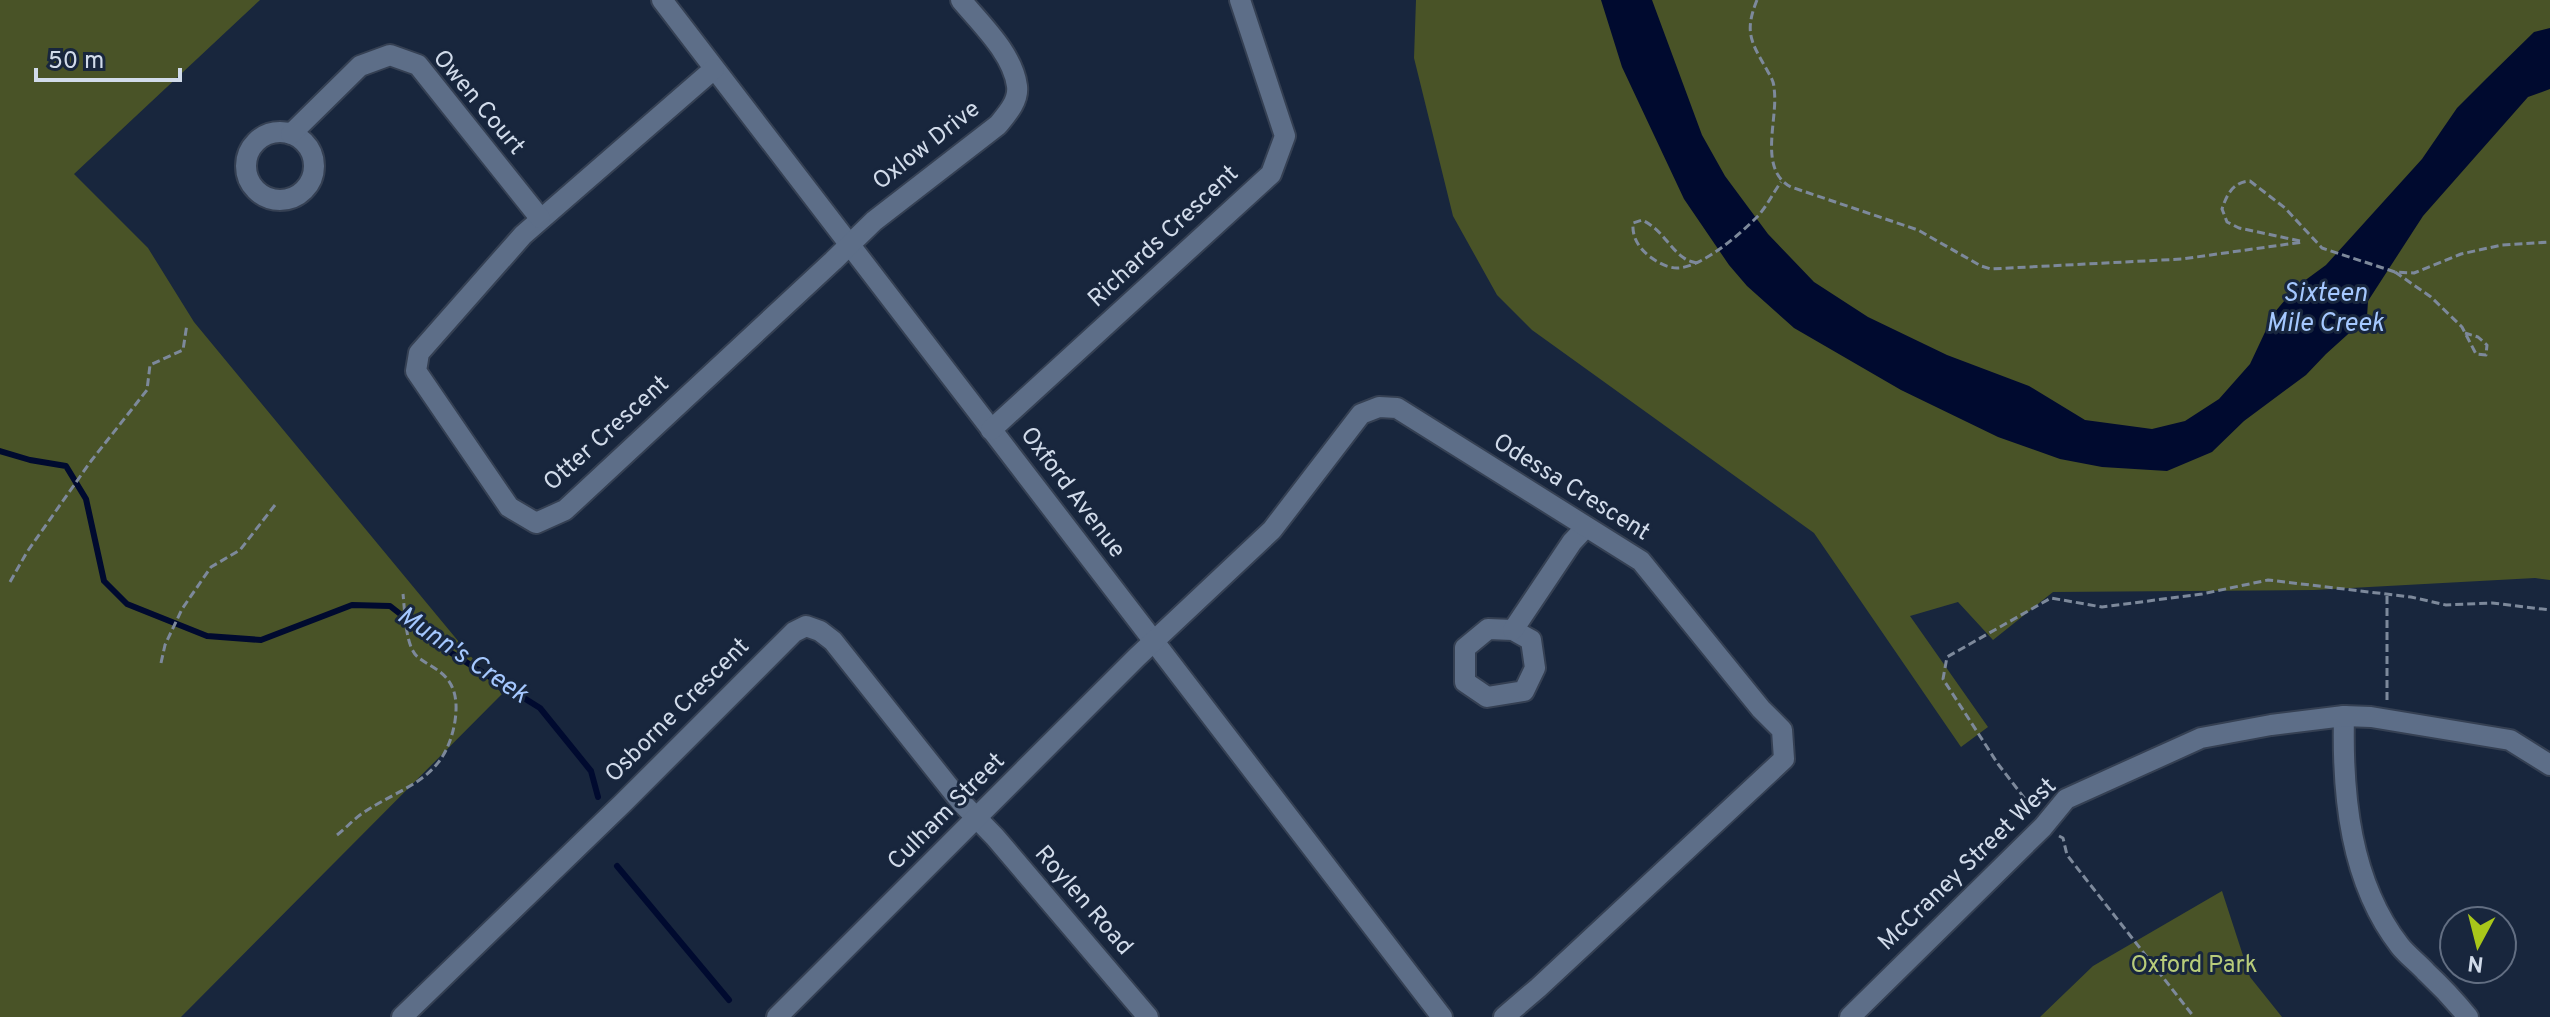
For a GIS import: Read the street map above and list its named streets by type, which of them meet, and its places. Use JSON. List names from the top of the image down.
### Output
{
  "streets": {
    "street": [
      "Owen Court",
      "Oxlow Drive",
      "Richards Crescent",
      "Otter Crescent",
      "Odessa Crescent",
      "Oxford Avenue",
      "Osborne Crescent",
      "Culham Street",
      "McCraney Street West",
      "Roylen Road"
    ]
  },
  "crossings": [
    ["Owen Court", "Otter Crescent"],
    ["Oxlow Drive", "Otter Crescent"],
    ["Oxlow Drive", "Oxford Avenue"],
    ["Richards Crescent", "Oxford Avenue"],
    ["Otter Crescent", "Oxford Avenue"],
    ["Odessa Crescent", "Oxford Avenue"],
    ["Odessa Crescent", "Culham Street"],
    ["Oxford Avenue", "Culham Street"],
    ["Osborne Crescent", "Culham Street"],
    ["Osborne Crescent", "Roylen Road"],
    ["Culham Street", "Roylen Road"]
  ],
  "water": ["Sixteen Mile Creek", "Munn's Creek"],
  "parks": ["Oxford Park"],
  "scale_bar": "50 m",
  "north": "bottom"
}
